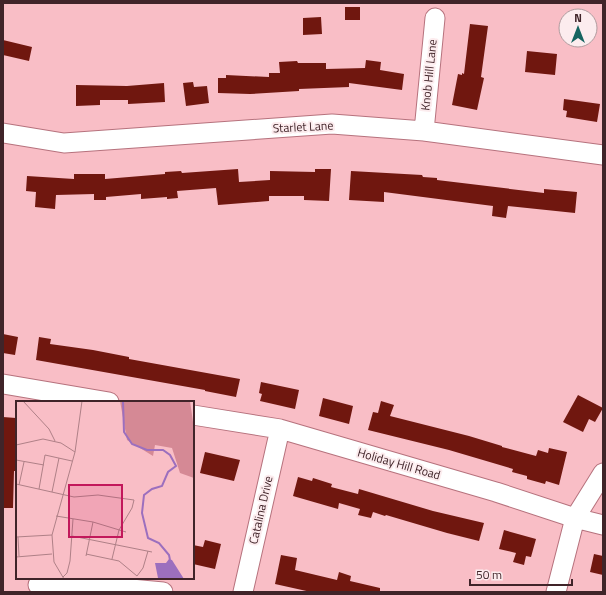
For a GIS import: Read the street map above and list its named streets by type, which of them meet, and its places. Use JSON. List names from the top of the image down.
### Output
{
  "streets": {
    "street": [
      "Knob Hill Lane",
      "Starlet Lane",
      "Holiday Hill Road",
      "Catalina Drive"
    ]
  },
  "crossings": [
    ["Knob Hill Lane", "Starlet Lane"],
    ["Holiday Hill Road", "Catalina Drive"]
  ],
  "scale_bar": "50 m",
  "north": "top"
}
